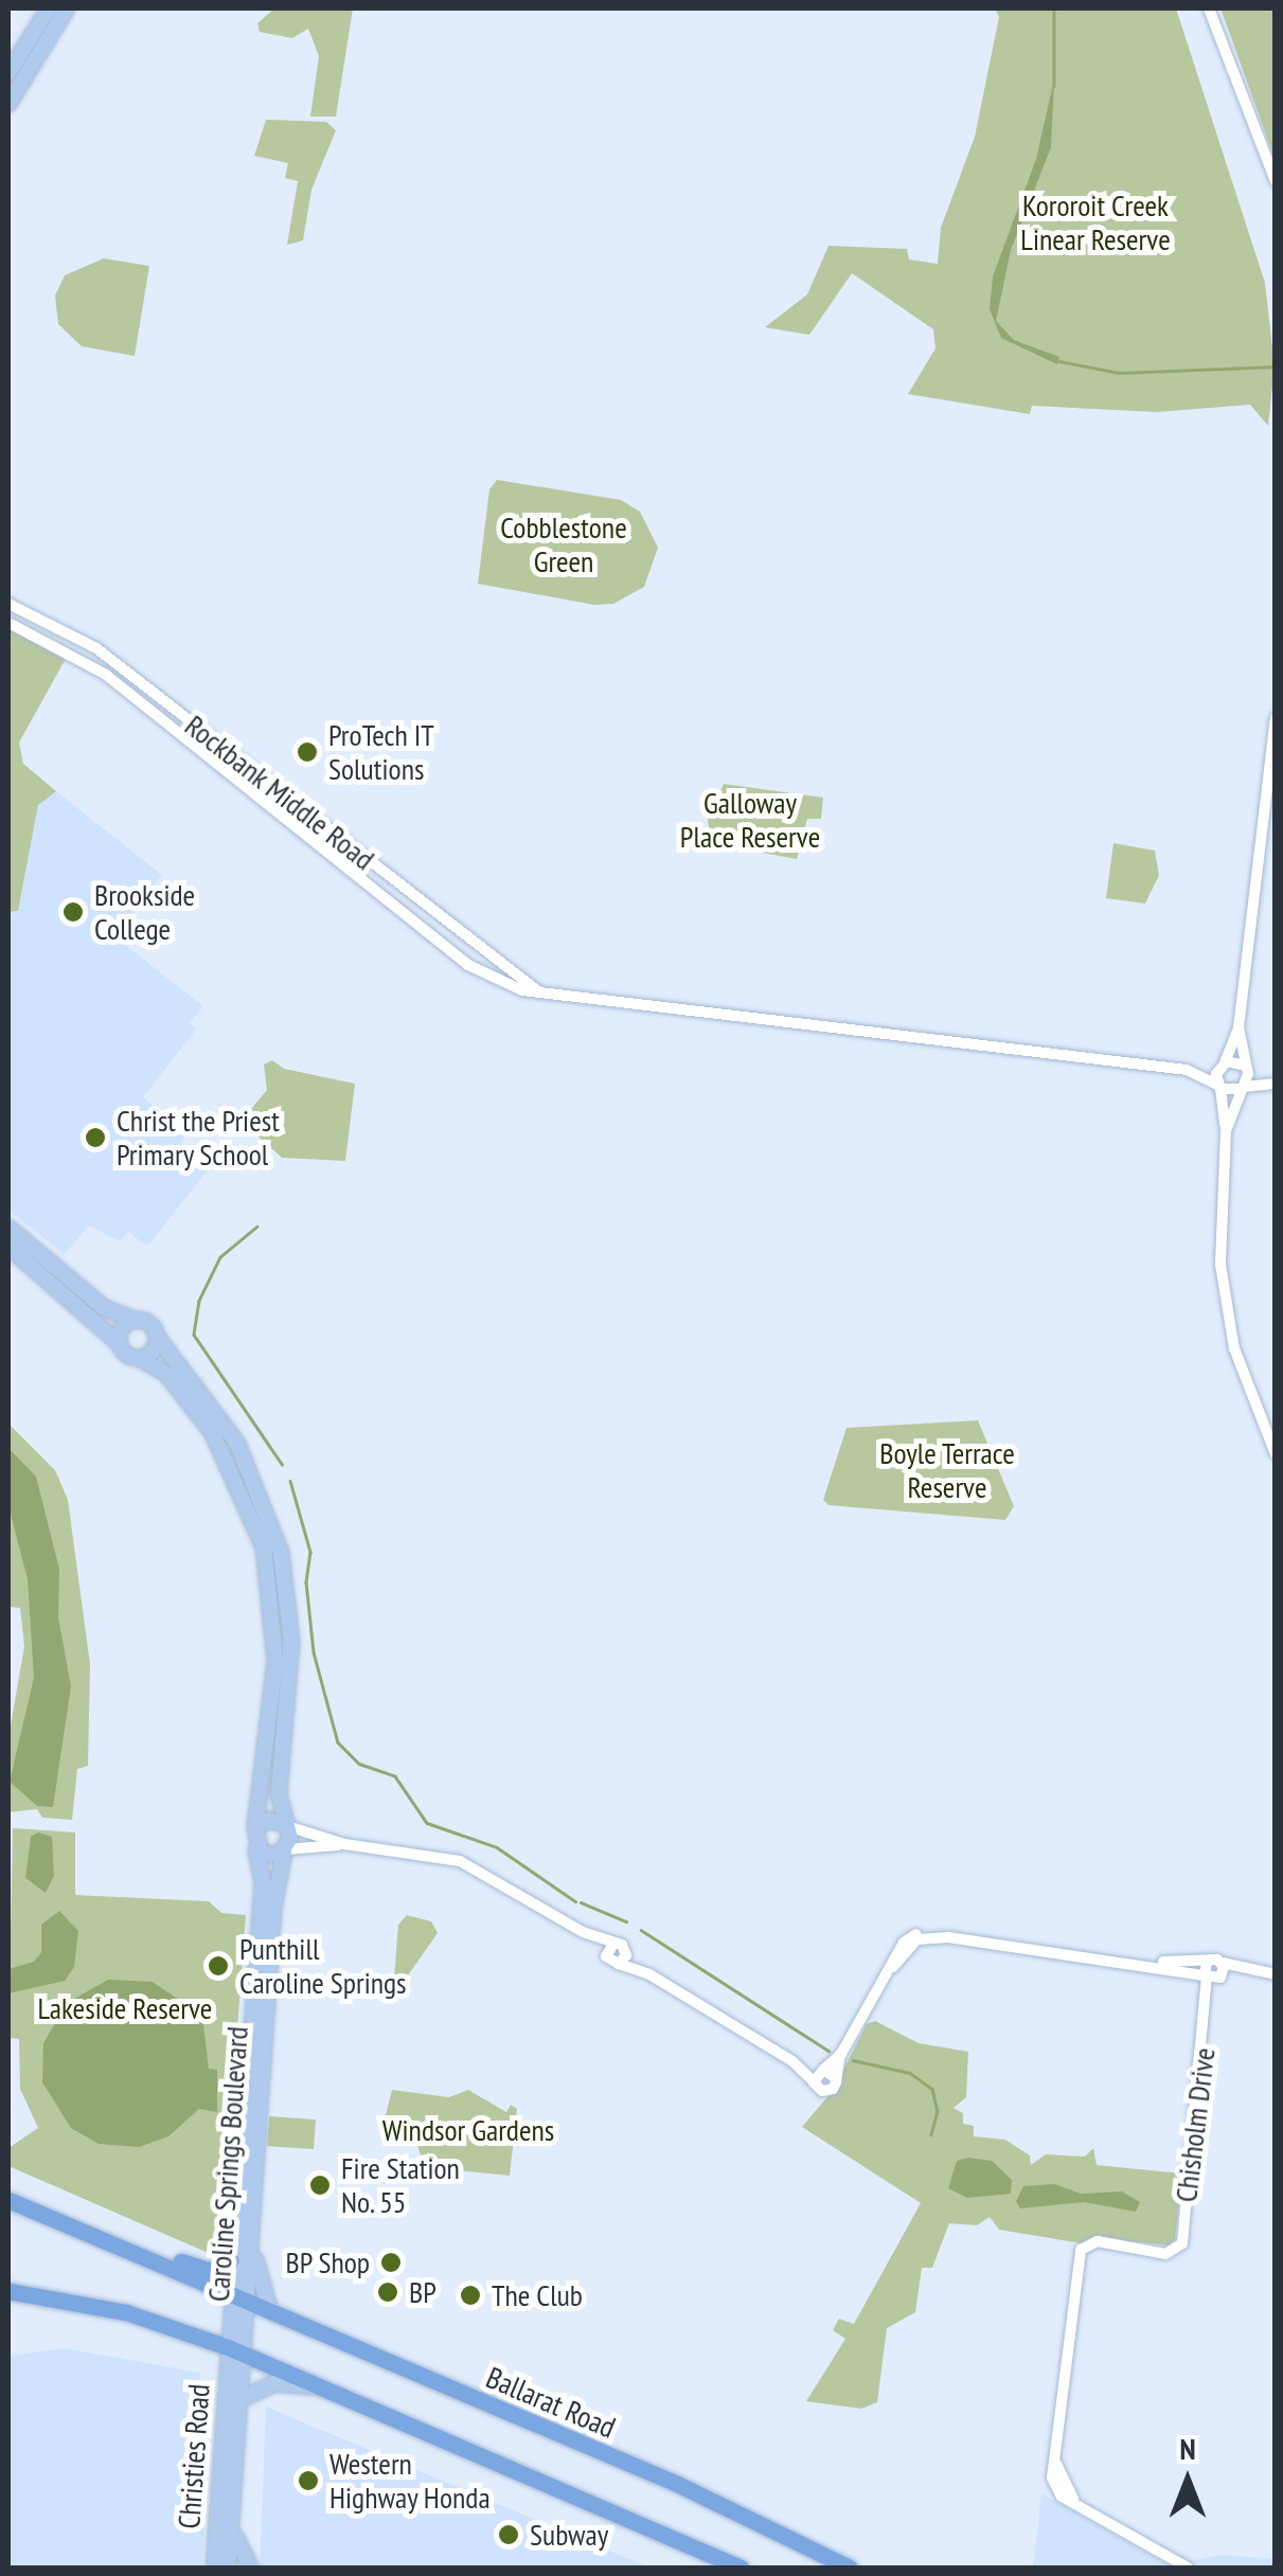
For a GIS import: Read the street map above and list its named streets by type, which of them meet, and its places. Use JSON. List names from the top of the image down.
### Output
{
  "streets": {
    "highway": ["Ballarat Road"],
    "main road": ["Caroline Springs Boulevard", "Christies Road"],
    "street": ["Rockbank Middle Road", "Chisholm Drive"]
  },
  "crossings": [
    ["Caroline Springs Boulevard", "Ballarat Road"],
    ["Caroline Springs Boulevard", "Christies Road"]
  ],
  "parks": [
    "Kororoit Creek Linear Reserve",
    "Cobblestone Green",
    "Galloway Place Reserve",
    "Boyle Terrace Reserve",
    "Lakeside Reserve",
    "Windsor Gardens"
  ],
  "places": [
    "ProTech IT Solutions",
    "Brookside College",
    "Christ the Priest Primary School",
    "Punthill Caroline Springs",
    "Fire Station No. 55",
    "BP Shop",
    "BP",
    "The Club",
    "Western Highway Honda",
    "Subway"
  ],
  "north": "top"
}
